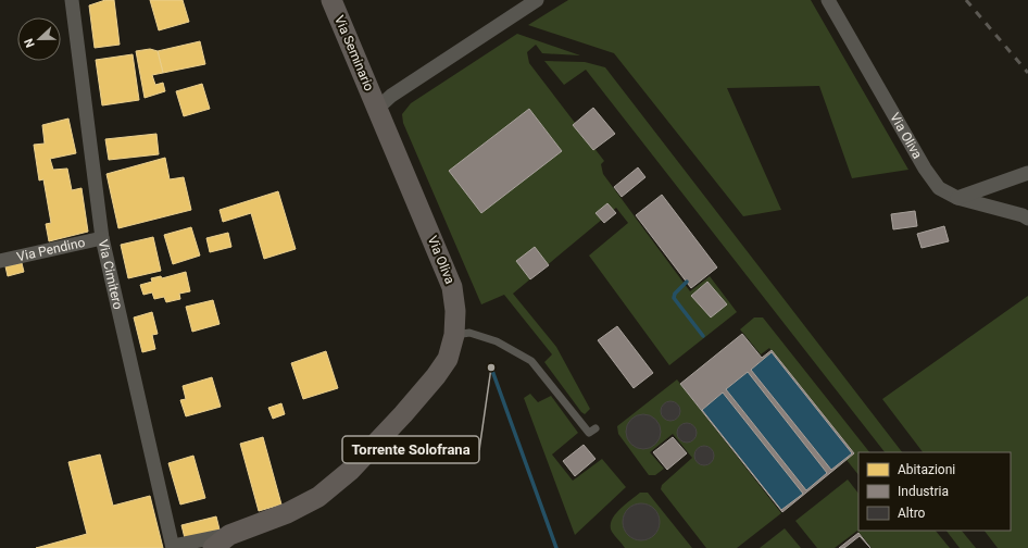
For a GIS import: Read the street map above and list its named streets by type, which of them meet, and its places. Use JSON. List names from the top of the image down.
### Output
{
  "streets": {
    "main road": ["Via Seminario", "Via Oliva"],
    "street": ["Via Pendino", "Via Cimitero"]
  },
  "crossings": [
    ["Via Seminario", "Via Oliva"],
    ["Via Pendino", "Via Cimitero"]
  ],
  "places": ["Torrente Solofrana"],
  "legend": ["Abitazioni", "Industria", "Altro"],
  "north": "left"
}
